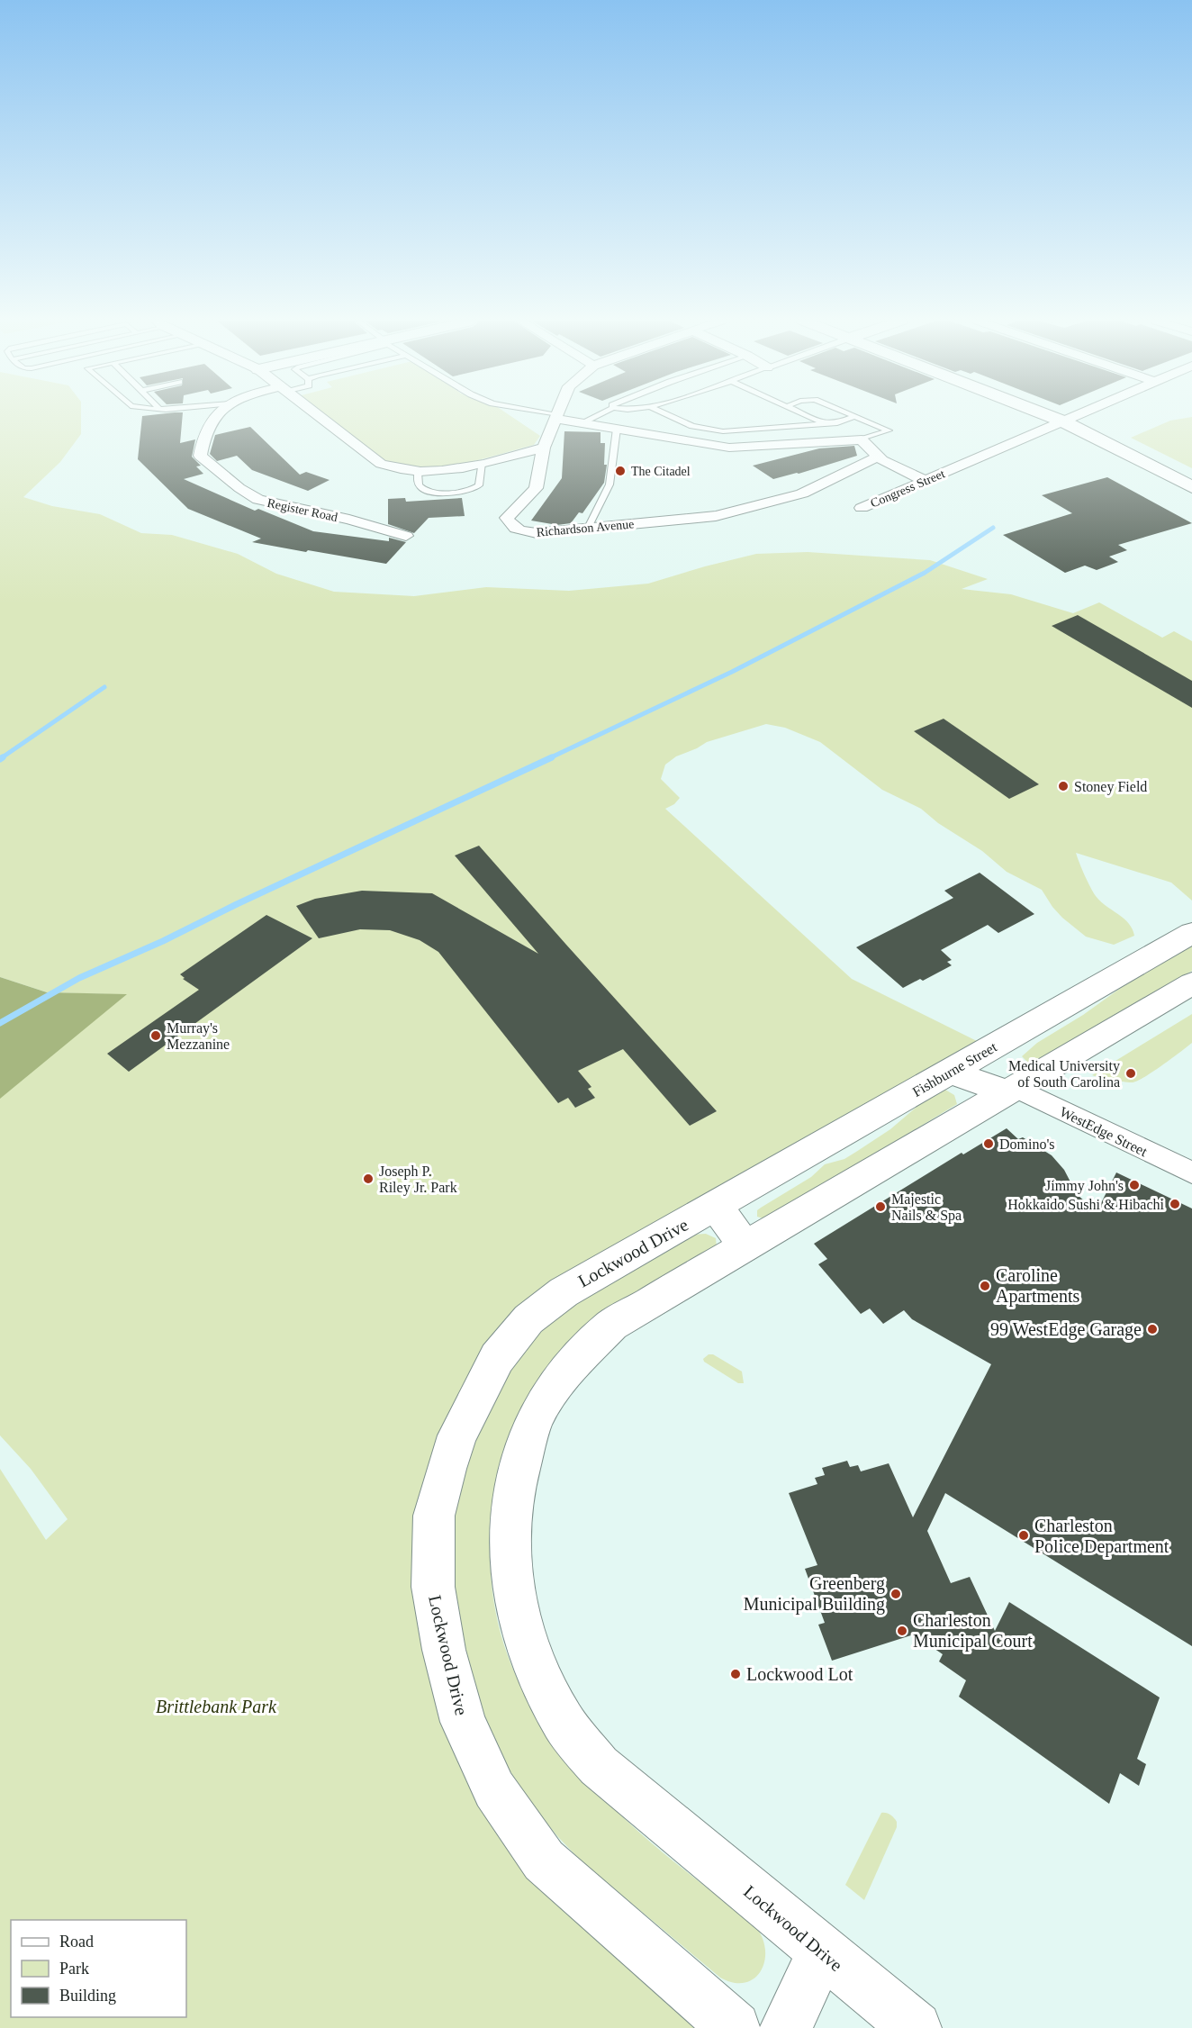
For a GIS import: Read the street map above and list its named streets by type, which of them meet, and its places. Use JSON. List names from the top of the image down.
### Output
{
  "streets": {
    "main road": ["Fishburne Street", "Lockwood Drive"],
    "street": [
      "Congress Street",
      "Register Road",
      "Richardson Avenue",
      "WestEdge Street"
    ]
  },
  "crossings": [
    ["Fishburne Street", "Lockwood Drive"]
  ],
  "parks": ["Brittlebank Park"],
  "places": [
    "The Citadel",
    "Stoney Field",
    "Murray's Mezzanine",
    "Medical University of South Carolina",
    "Domino's",
    "Joseph P. Riley Jr. Park",
    "Jimmy John's",
    "Hokkaido Sushi & Hibachi",
    "Majestic Nails & Spa",
    "Caroline Apartments",
    "99 WestEdge Garage",
    "Charleston Police Department",
    "Greenberg Municipal Building",
    "Charleston Municipal Court",
    "Lockwood Lot"
  ],
  "legend": ["Road", "Park", "Building"]
}
